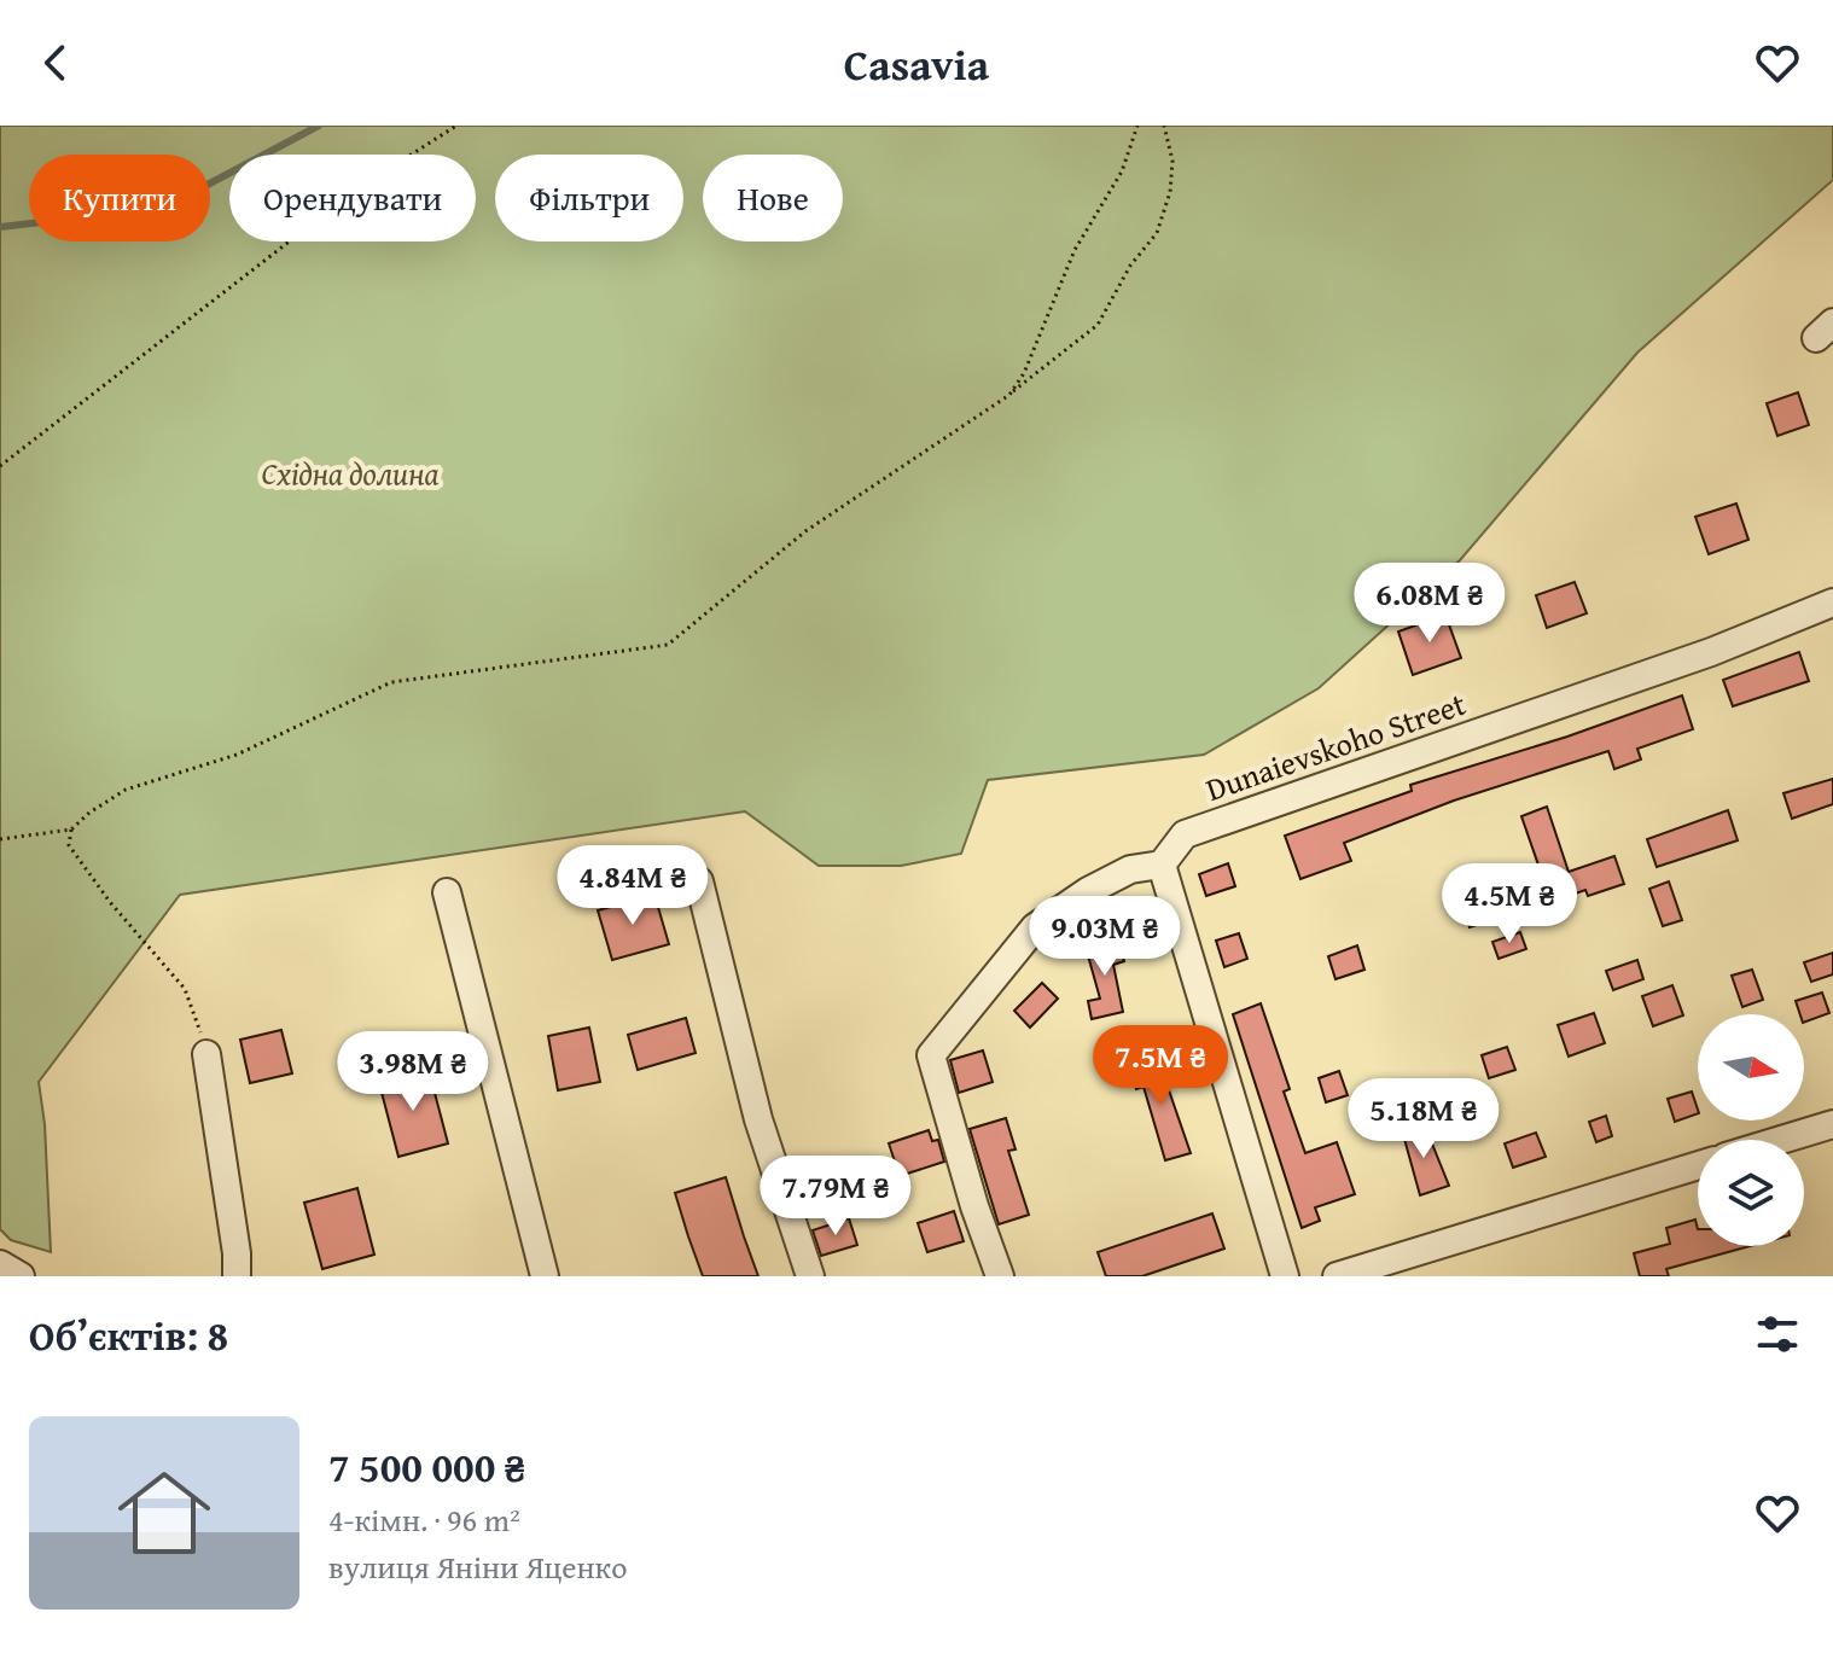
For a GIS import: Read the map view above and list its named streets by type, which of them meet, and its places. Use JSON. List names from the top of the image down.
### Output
{
  "streets": {
    "street": ["Dunaievskoho Street"]
  },
  "parks": ["Східна долина"],
  "north": "right",
  "page": {
    "header": "Casavia",
    "chip": [
      "Купити",
      "Орендувати",
      "Фільтри",
      "Нове"
    ],
    "price": [
      "6.08M ₴",
      "4.84M ₴",
      "4.5M ₴",
      "9.03M ₴",
      "7.5M ₴",
      "3.98M ₴",
      "5.18M ₴",
      "7.79M ₴"
    ],
    "heading": "Об’єктів: 8",
    "list": [
      {
        "name": "7 500 000 ₴",
        "note": "4-кімн. · 96 m² · вулиця Яніни Яценко"
      }
    ]
  }
}
